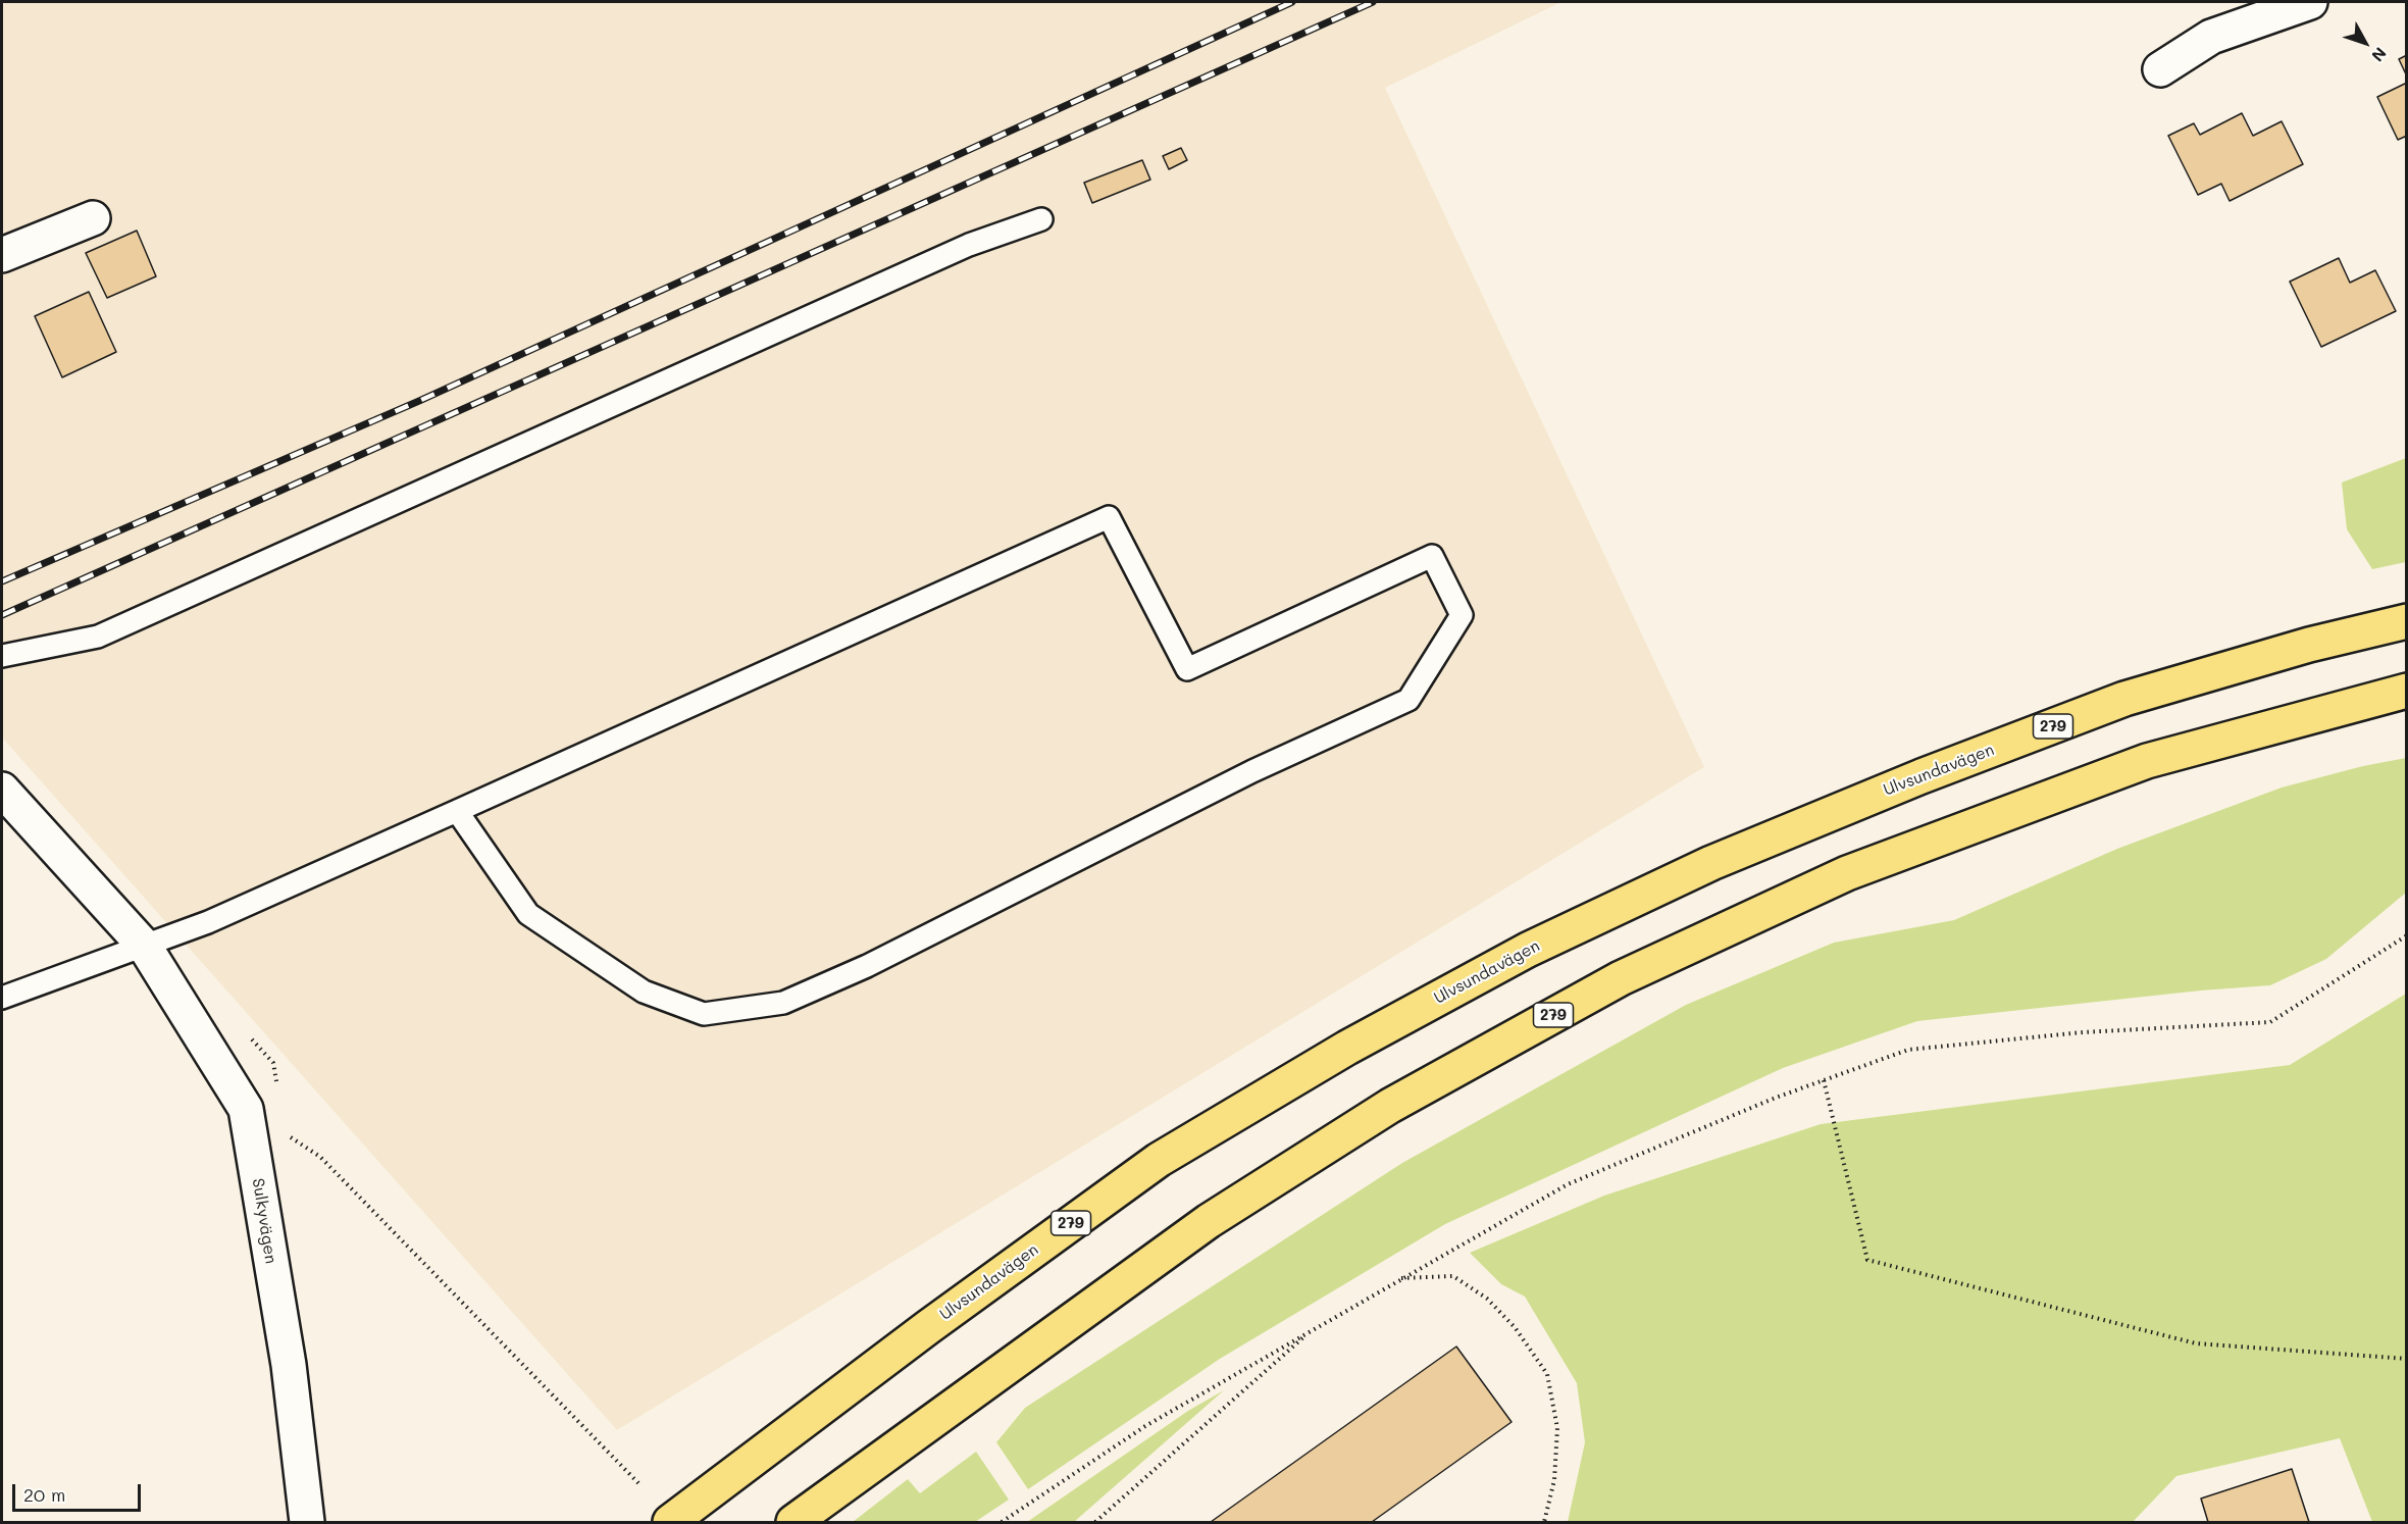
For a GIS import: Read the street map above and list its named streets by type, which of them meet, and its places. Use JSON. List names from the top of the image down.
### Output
{
  "streets": {
    "main road": ["279", "Ulvsundavägen"],
    "street": ["Sulkyvägen"]
  },
  "scale_bar": "20 m",
  "north": "bottom right"
}
